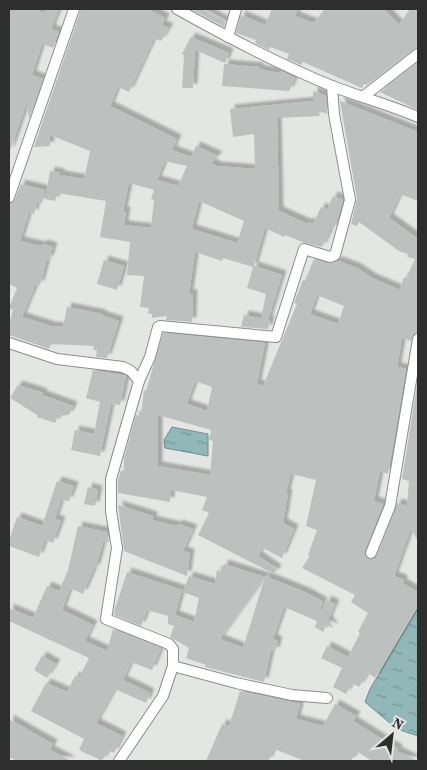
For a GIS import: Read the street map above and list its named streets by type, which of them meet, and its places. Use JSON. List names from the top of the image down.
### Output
{
  "north": "top right"
}
